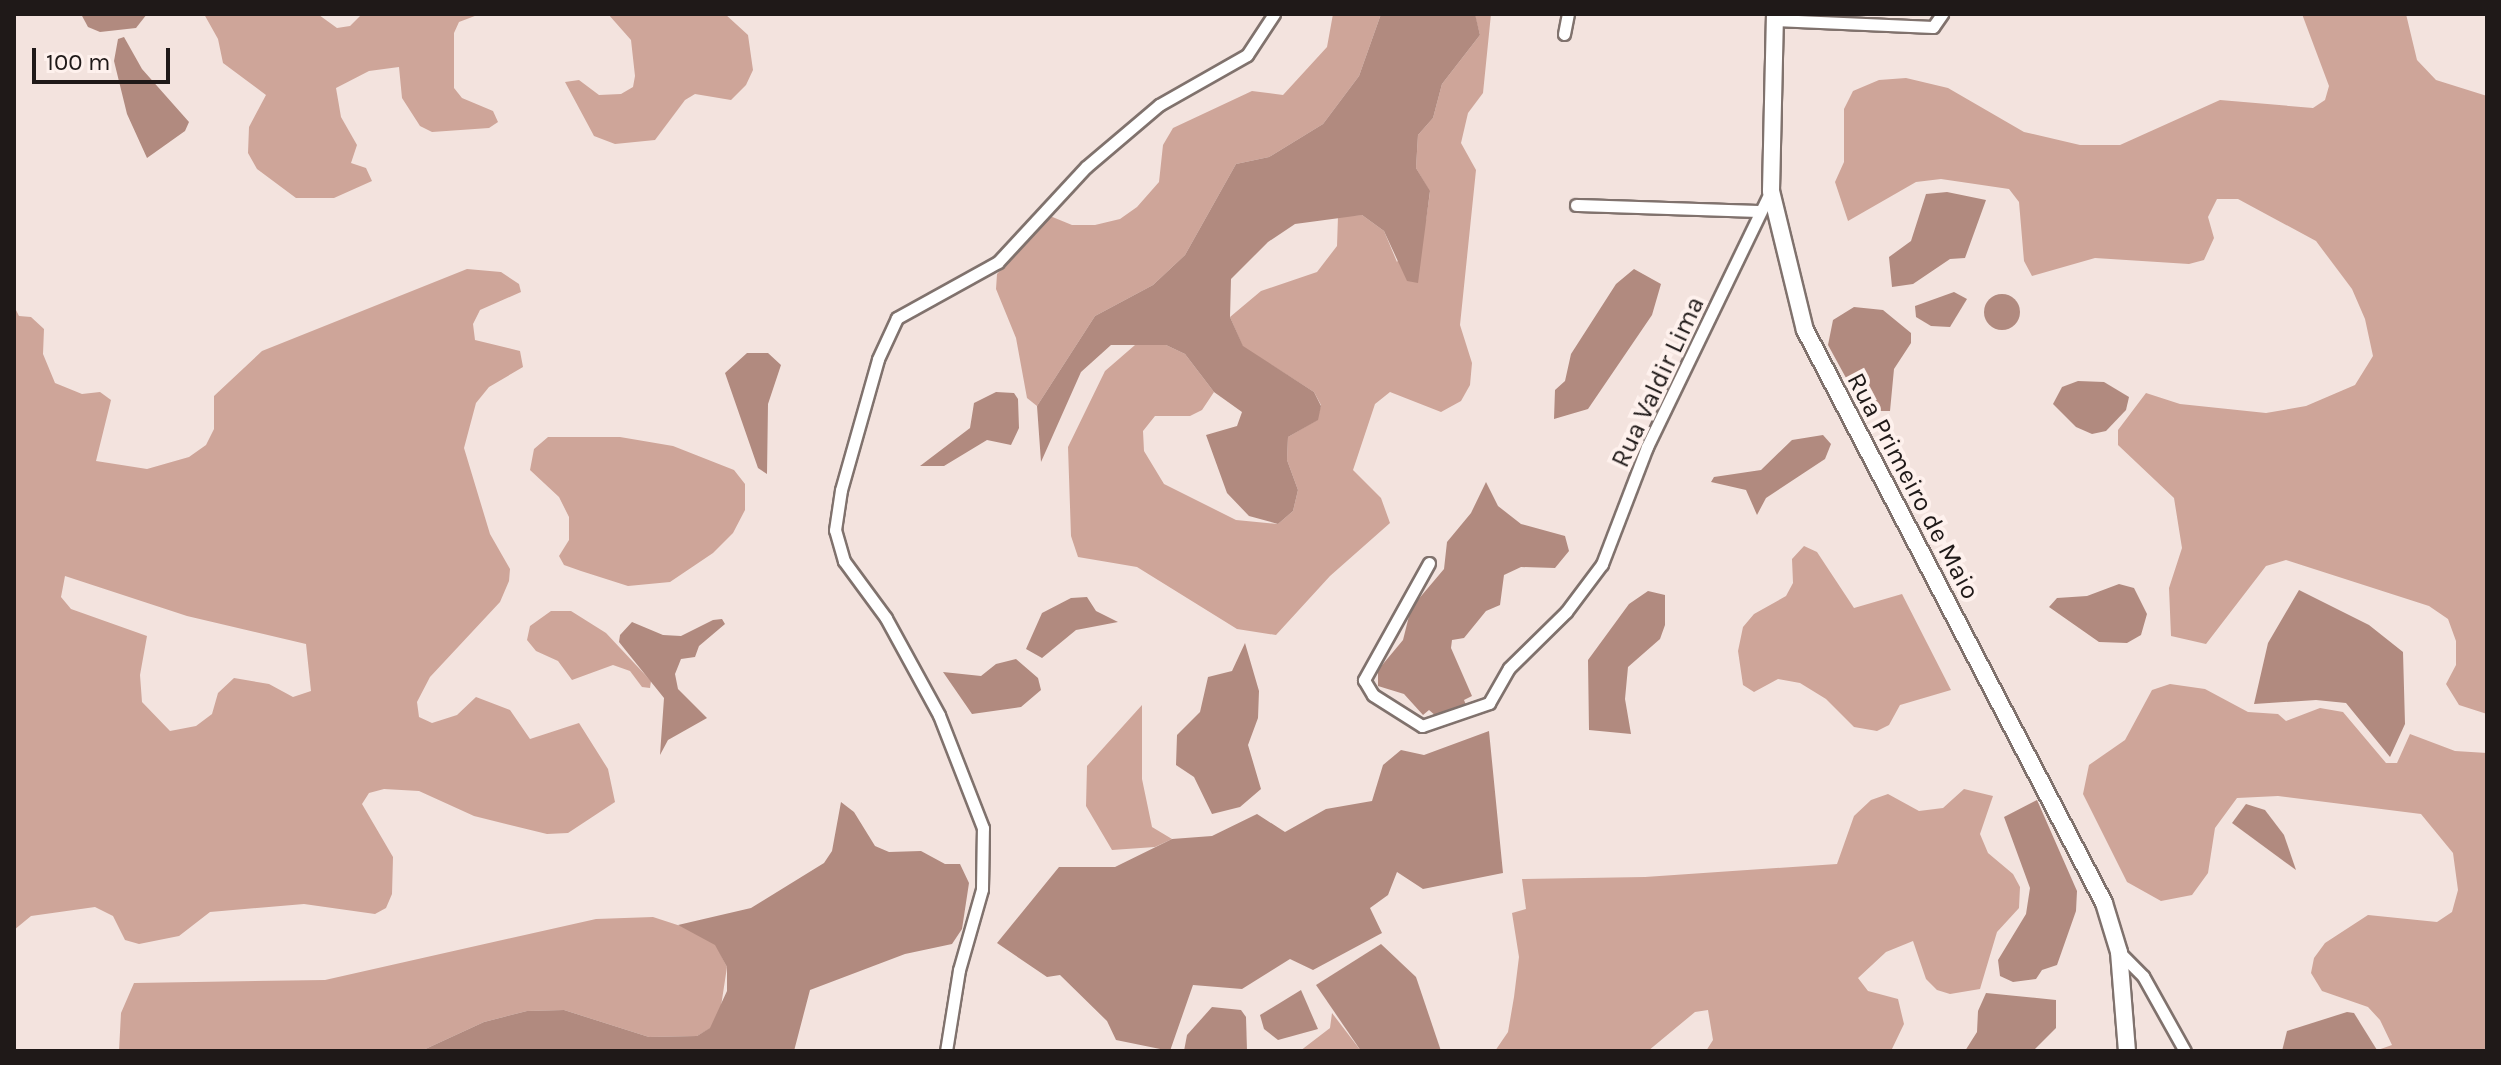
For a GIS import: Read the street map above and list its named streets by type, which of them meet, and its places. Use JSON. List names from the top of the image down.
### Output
{
  "streets": {
    "main road": ["Rua Primeiro de Maio"],
    "street": ["Rua Valdir Lima"]
  },
  "crossings": [
    ["Rua Valdir Lima", "Rua Primeiro de Maio"]
  ],
  "scale_bar": "100 m"
}
